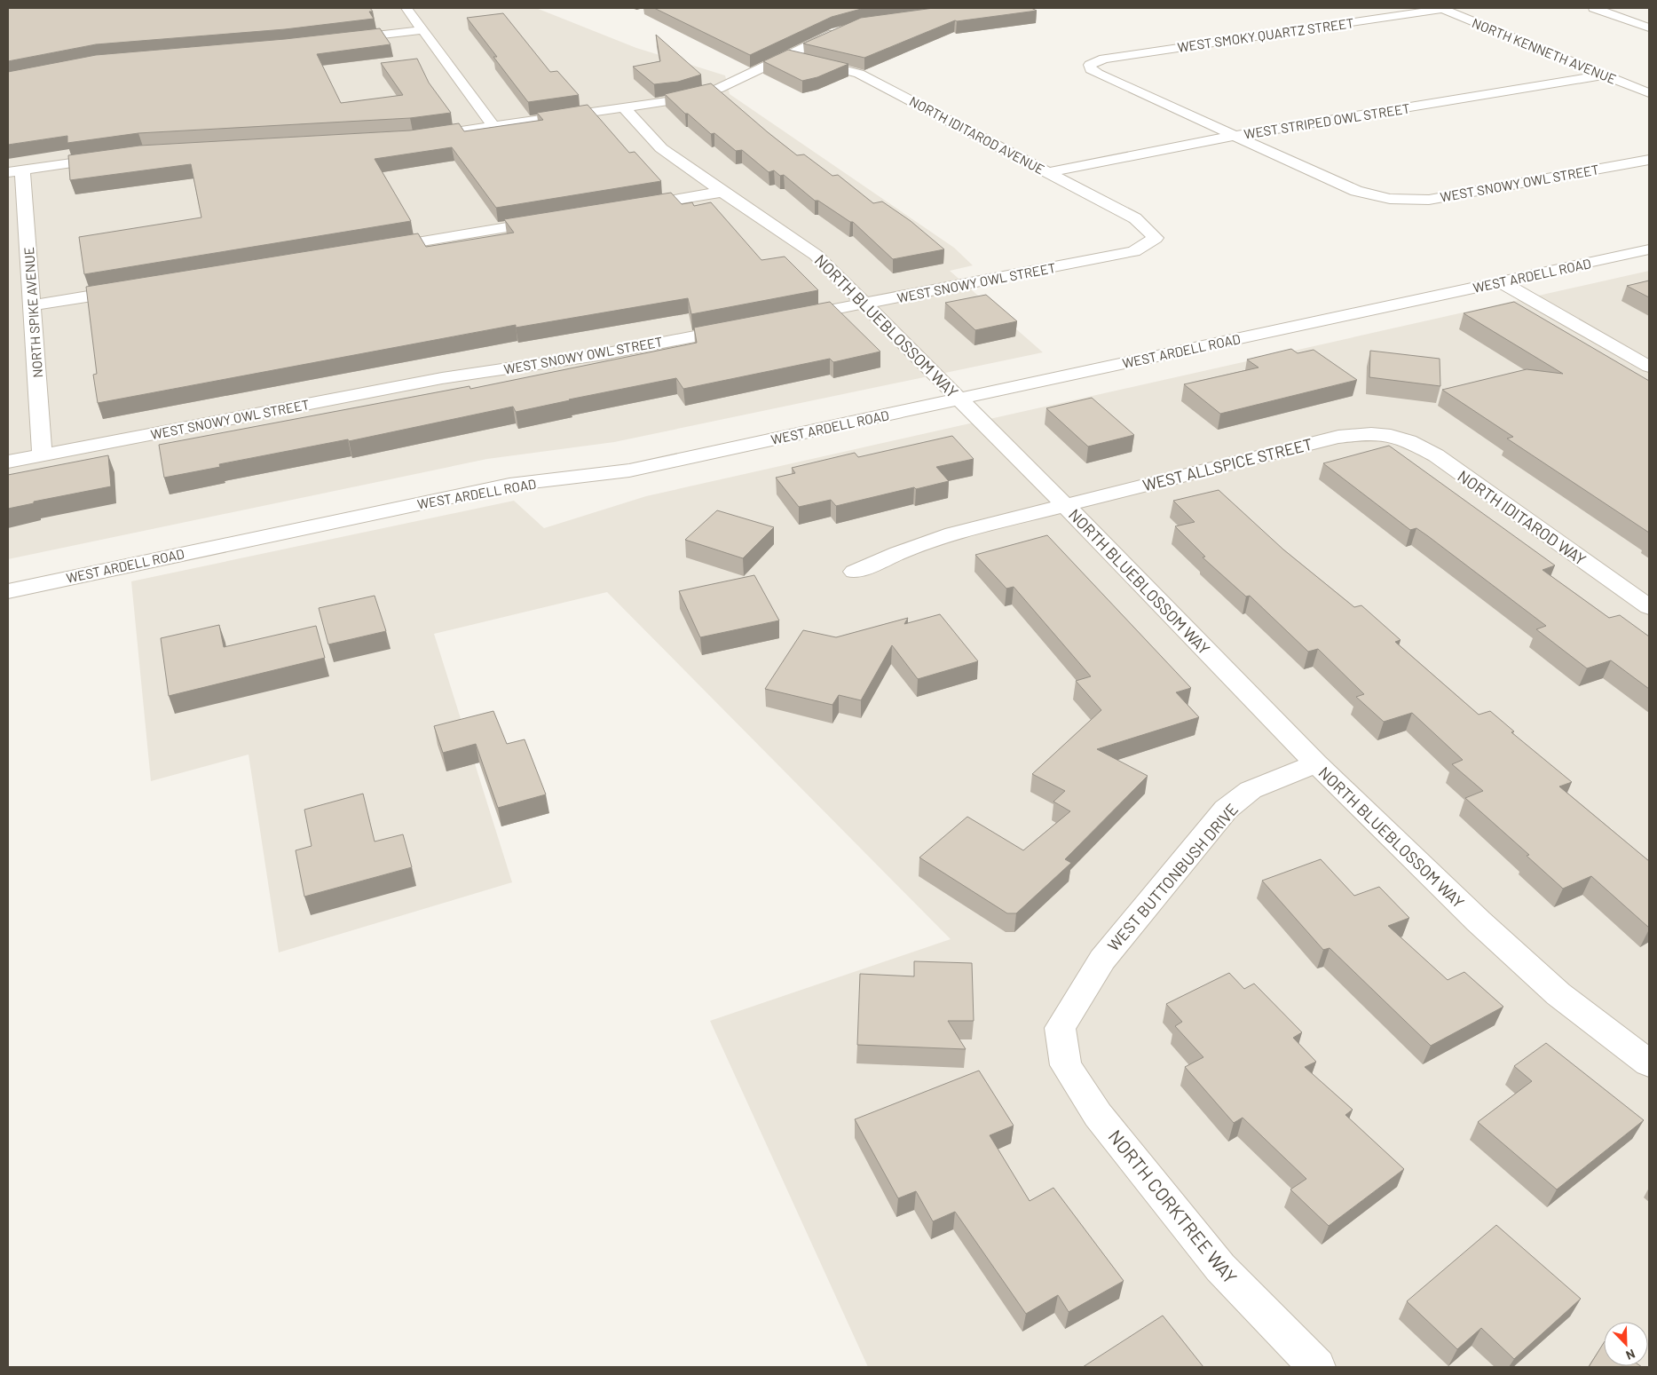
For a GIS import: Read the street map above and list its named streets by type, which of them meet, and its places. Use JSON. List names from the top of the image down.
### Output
{
  "streets": {
    "street": [
      "WEST SMOKY QUARTZ STREET",
      "NORTH KENNETH AVENUE",
      "WEST STRIPED OWL STREET",
      "NORTH IDITAROD AVENUE",
      "WEST SNOWY OWL STREET",
      "WEST ARDELL ROAD",
      "NORTH SPIKE AVENUE",
      "NORTH BLUEBLOSSOM WAY",
      "WEST ALLSPICE STREET",
      "NORTH IDITAROD WAY",
      "WEST BUTTONBUSH DRIVE",
      "NORTH CORKTREE WAY"
    ]
  },
  "crossings": [
    ["WEST SMOKY QUARTZ STREET", "NORTH KENNETH AVENUE"],
    ["WEST SMOKY QUARTZ STREET", "WEST SNOWY OWL STREET"],
    ["NORTH KENNETH AVENUE", "WEST STRIPED OWL STREET"],
    ["WEST STRIPED OWL STREET", "NORTH IDITAROD AVENUE"],
    ["WEST STRIPED OWL STREET", "WEST SNOWY OWL STREET"],
    ["NORTH IDITAROD AVENUE", "WEST SNOWY OWL STREET"],
    ["WEST SNOWY OWL STREET", "NORTH SPIKE AVENUE"],
    ["WEST SNOWY OWL STREET", "NORTH BLUEBLOSSOM WAY"],
    ["WEST ARDELL ROAD", "NORTH BLUEBLOSSOM WAY"],
    ["NORTH BLUEBLOSSOM WAY", "WEST ALLSPICE STREET"],
    ["NORTH BLUEBLOSSOM WAY", "WEST BUTTONBUSH DRIVE"],
    ["WEST ALLSPICE STREET", "NORTH IDITAROD WAY"],
    ["WEST BUTTONBUSH DRIVE", "NORTH CORKTREE WAY"]
  ],
  "north": "bottom right"
}
